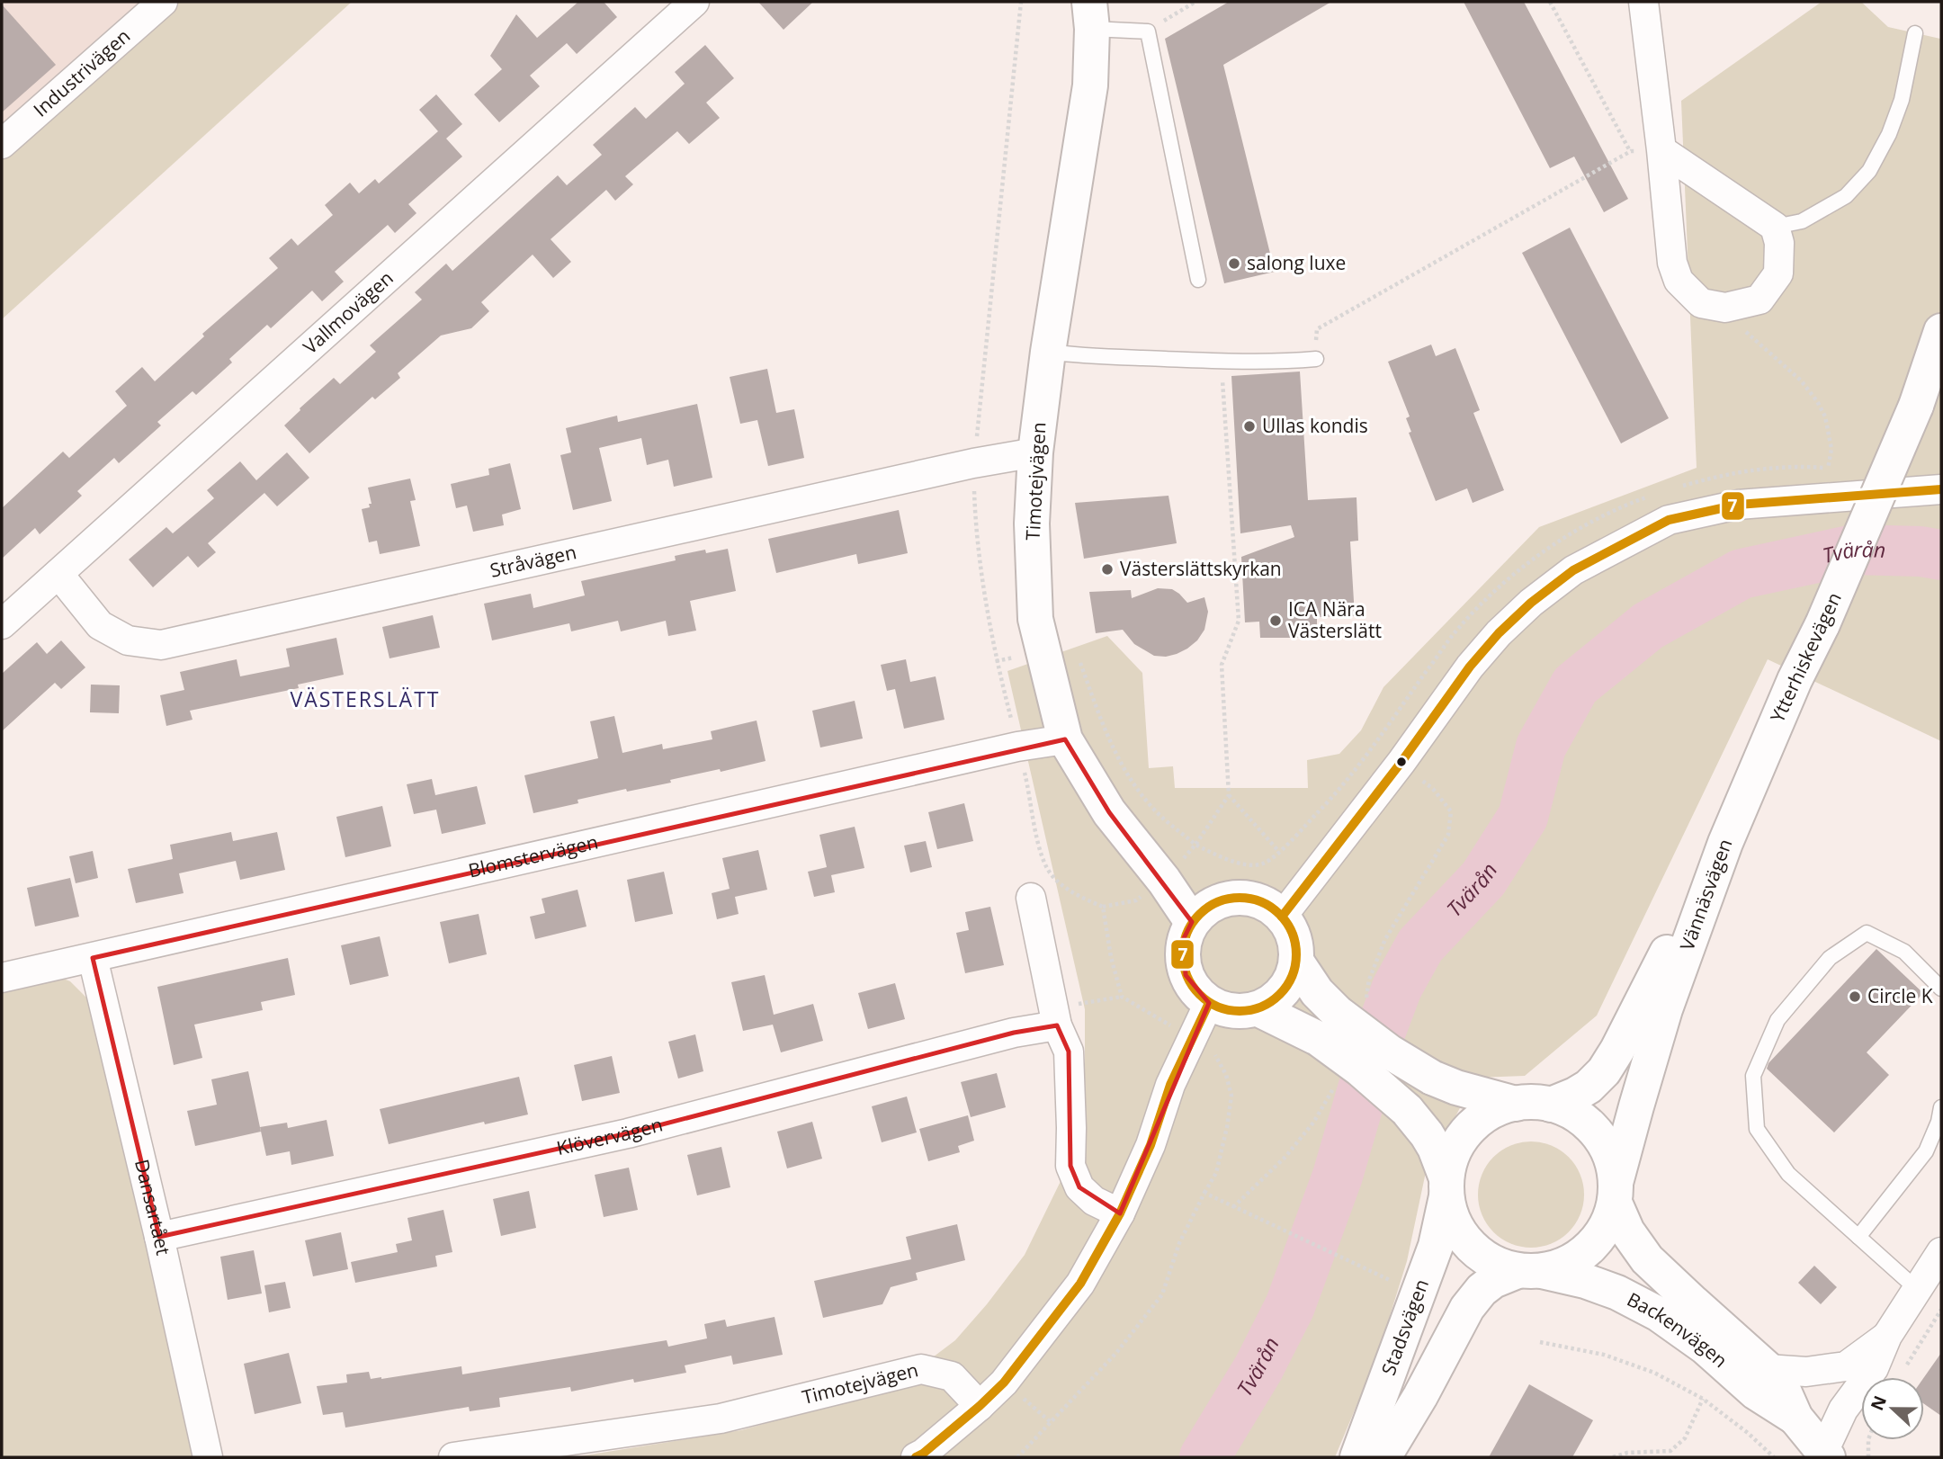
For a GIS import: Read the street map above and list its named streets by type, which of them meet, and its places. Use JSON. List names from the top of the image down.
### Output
{
  "streets": {
    "street": [
      "Industrivägen",
      "Vallmovägen",
      "Timotejvägen",
      "Stråvägen",
      "Ytterhiskevägen",
      "Blomstervägen",
      "Vännäsvägen",
      "Klövervägen",
      "Dansartået",
      "Stadsvägen",
      "Backenvägen"
    ]
  },
  "crossings": [
    ["Vallmovägen", "Stråvägen"],
    ["Timotejvägen", "Stråvägen"],
    ["Timotejvägen", "Blomstervägen"],
    ["Ytterhiskevägen", "Vännäsvägen"],
    ["Blomstervägen", "Dansartået"],
    ["Vännäsvägen", "Stadsvägen"],
    ["Vännäsvägen", "Backenvägen"],
    ["Klövervägen", "Dansartået"],
    ["Stadsvägen", "Backenvägen"]
  ],
  "districts": ["VÄSTERSLÄTT"],
  "water": ["Tvärån"],
  "places": [
    "salong luxe",
    "Ullas kondis",
    "Västerslättskyrkan",
    "ICA Nära Västerslätt",
    "Circle K"
  ],
  "lines": ["transit line 7"],
  "north": "left"
}
